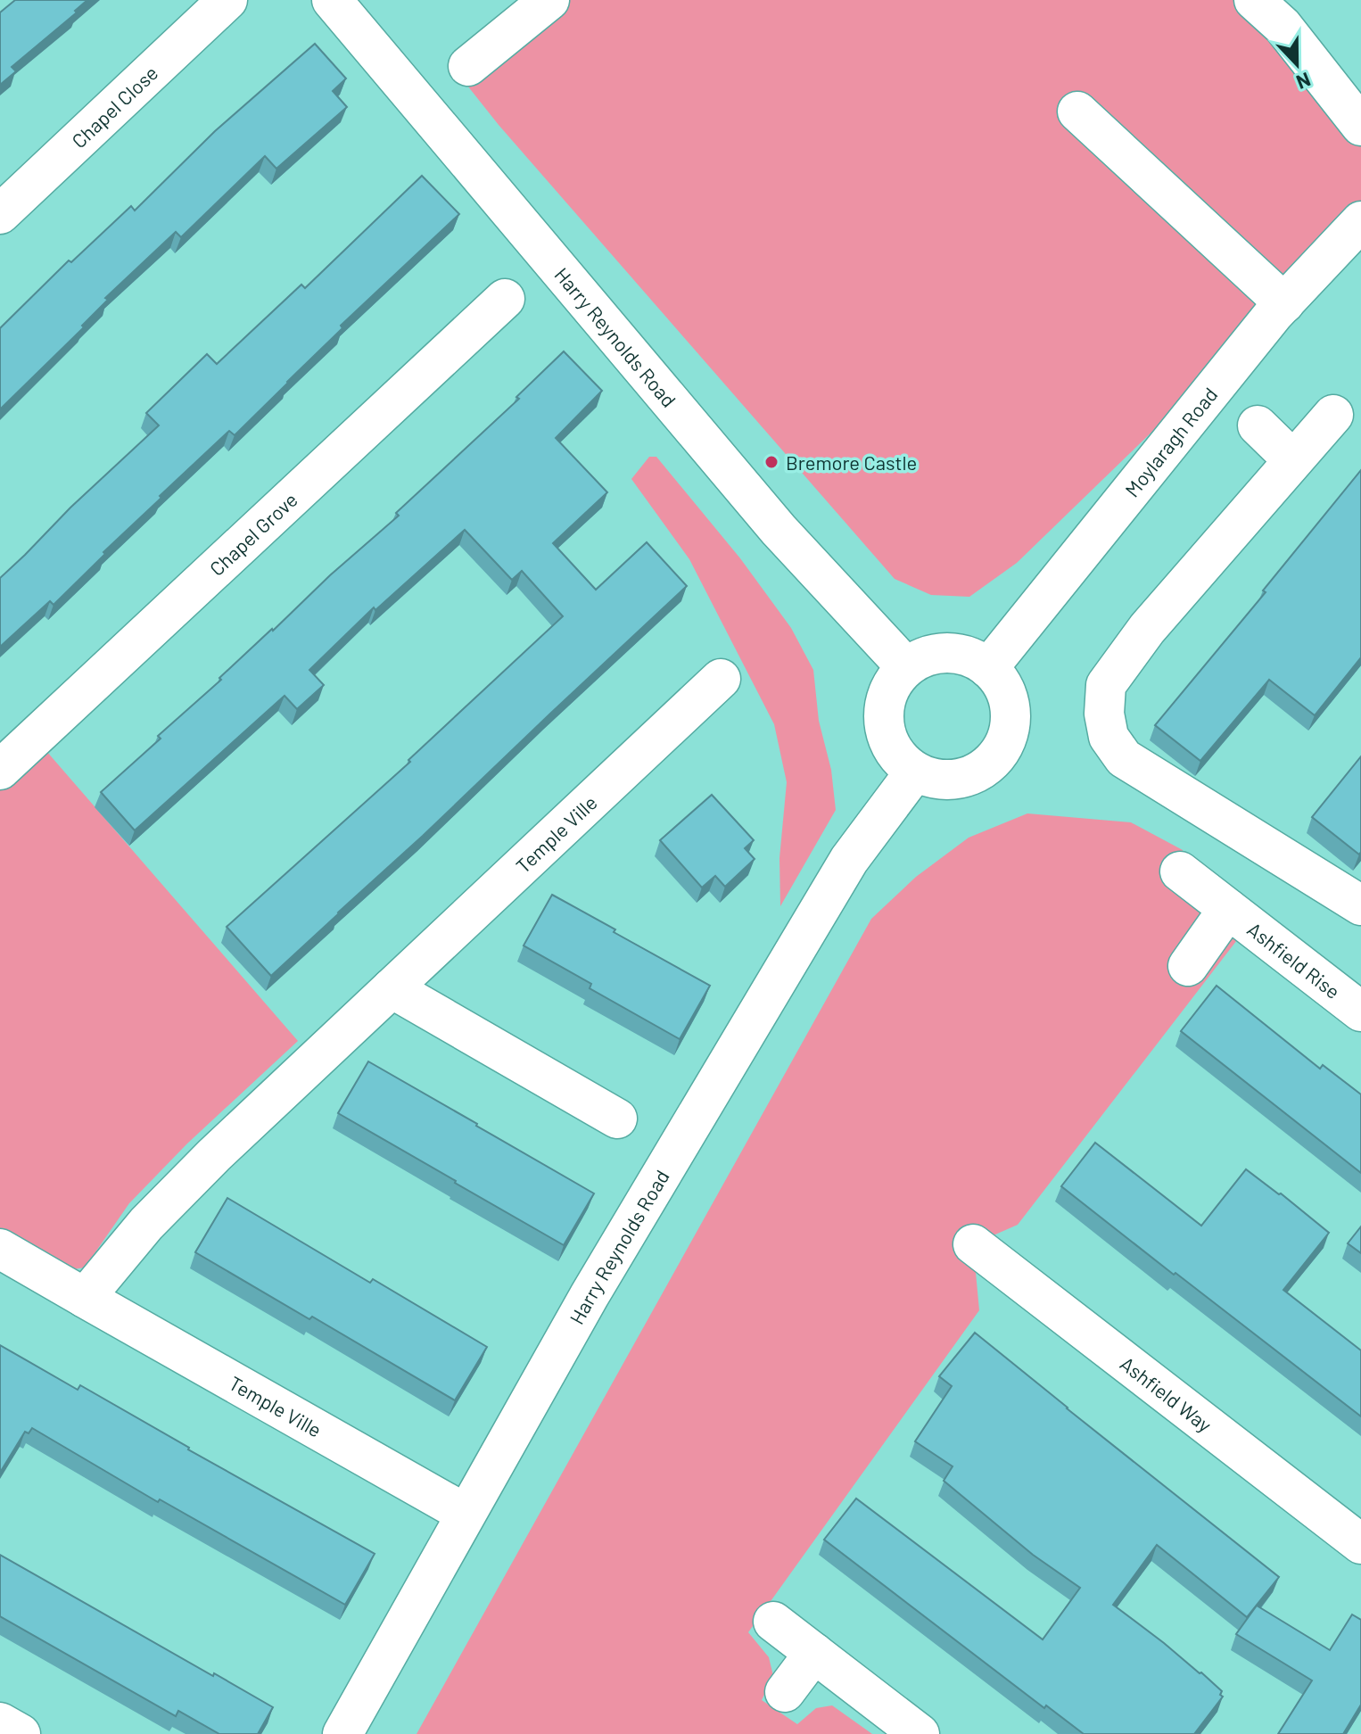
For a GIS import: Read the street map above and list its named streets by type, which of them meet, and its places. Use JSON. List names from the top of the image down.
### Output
{
  "streets": {
    "street": [
      "Chapel Close",
      "Harry Reynolds Road",
      "Moylaragh Road",
      "Chapel Grove",
      "Temple Ville",
      "Ashfield Rise",
      "Ashfield Way"
    ]
  },
  "crossings": [
    ["Harry Reynolds Road", "Moylaragh Road"],
    ["Harry Reynolds Road", "Temple Ville"]
  ],
  "places": ["Bremore Castle"],
  "north": "bottom"
}
